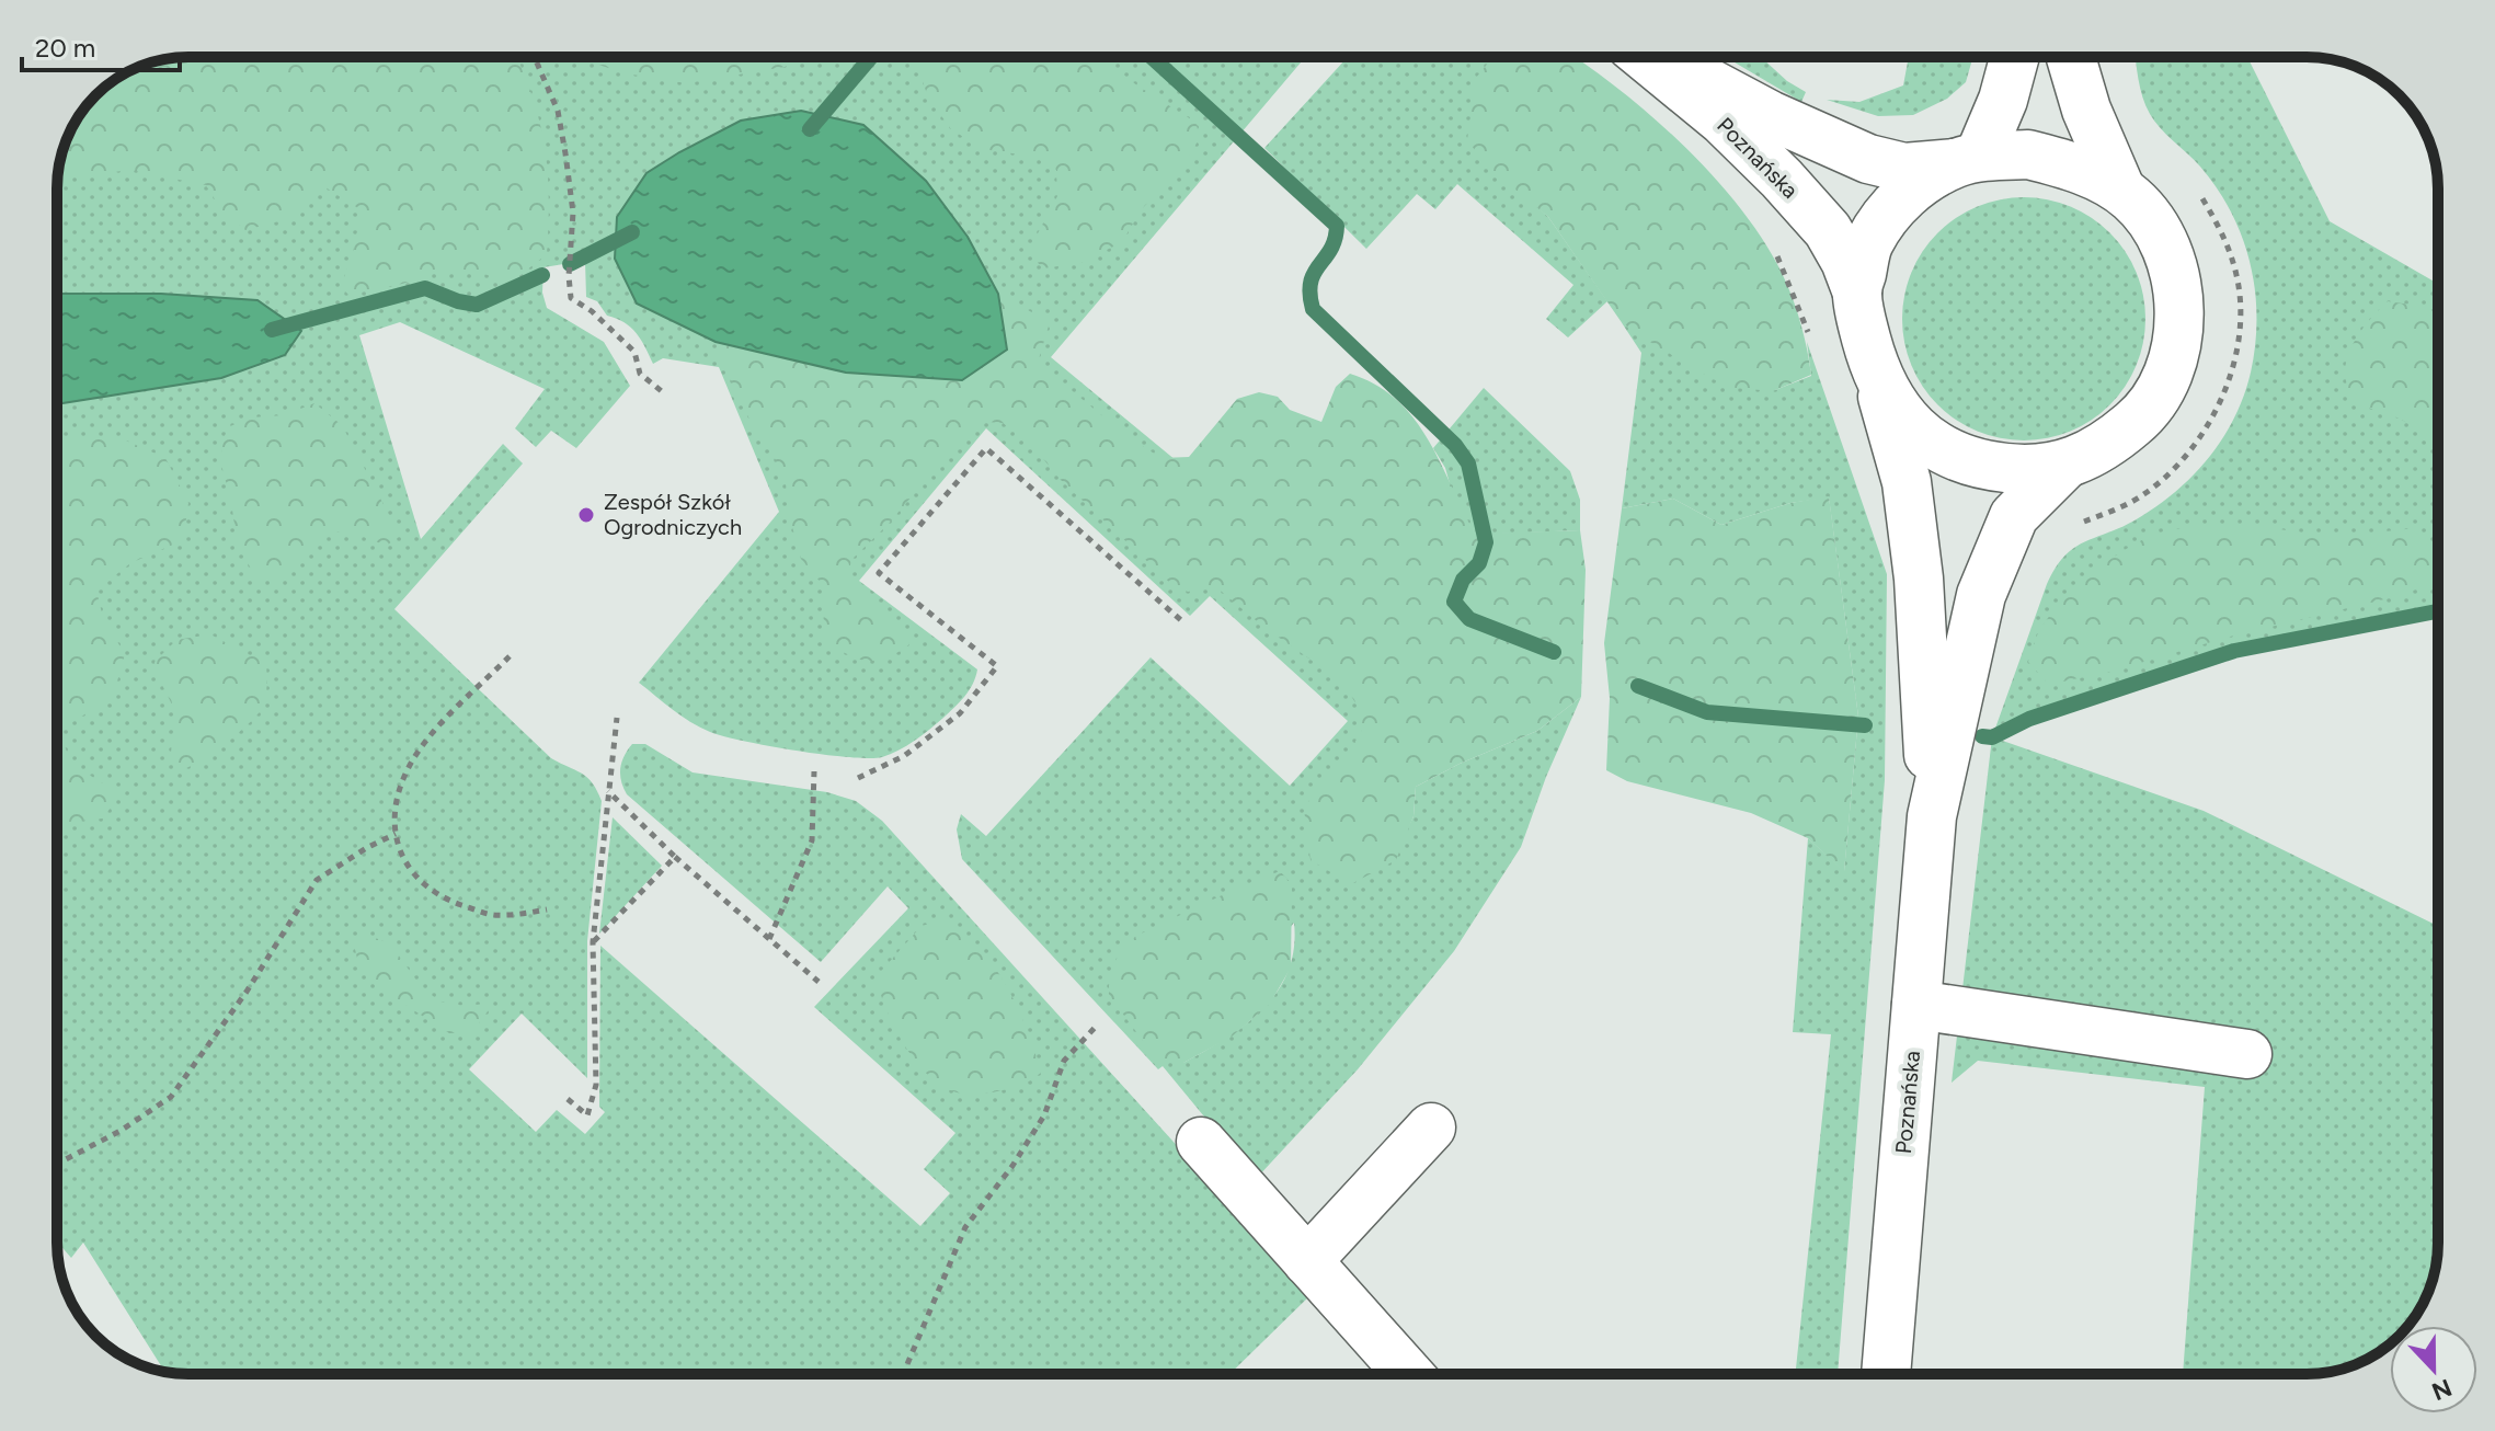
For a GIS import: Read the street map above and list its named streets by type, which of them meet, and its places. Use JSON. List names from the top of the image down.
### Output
{
  "streets": {
    "main road": ["Poznańska"]
  },
  "places": ["Zespół Szkół Ogrodniczych"],
  "scale_bar": "20 m",
  "north": "bottom"
}
